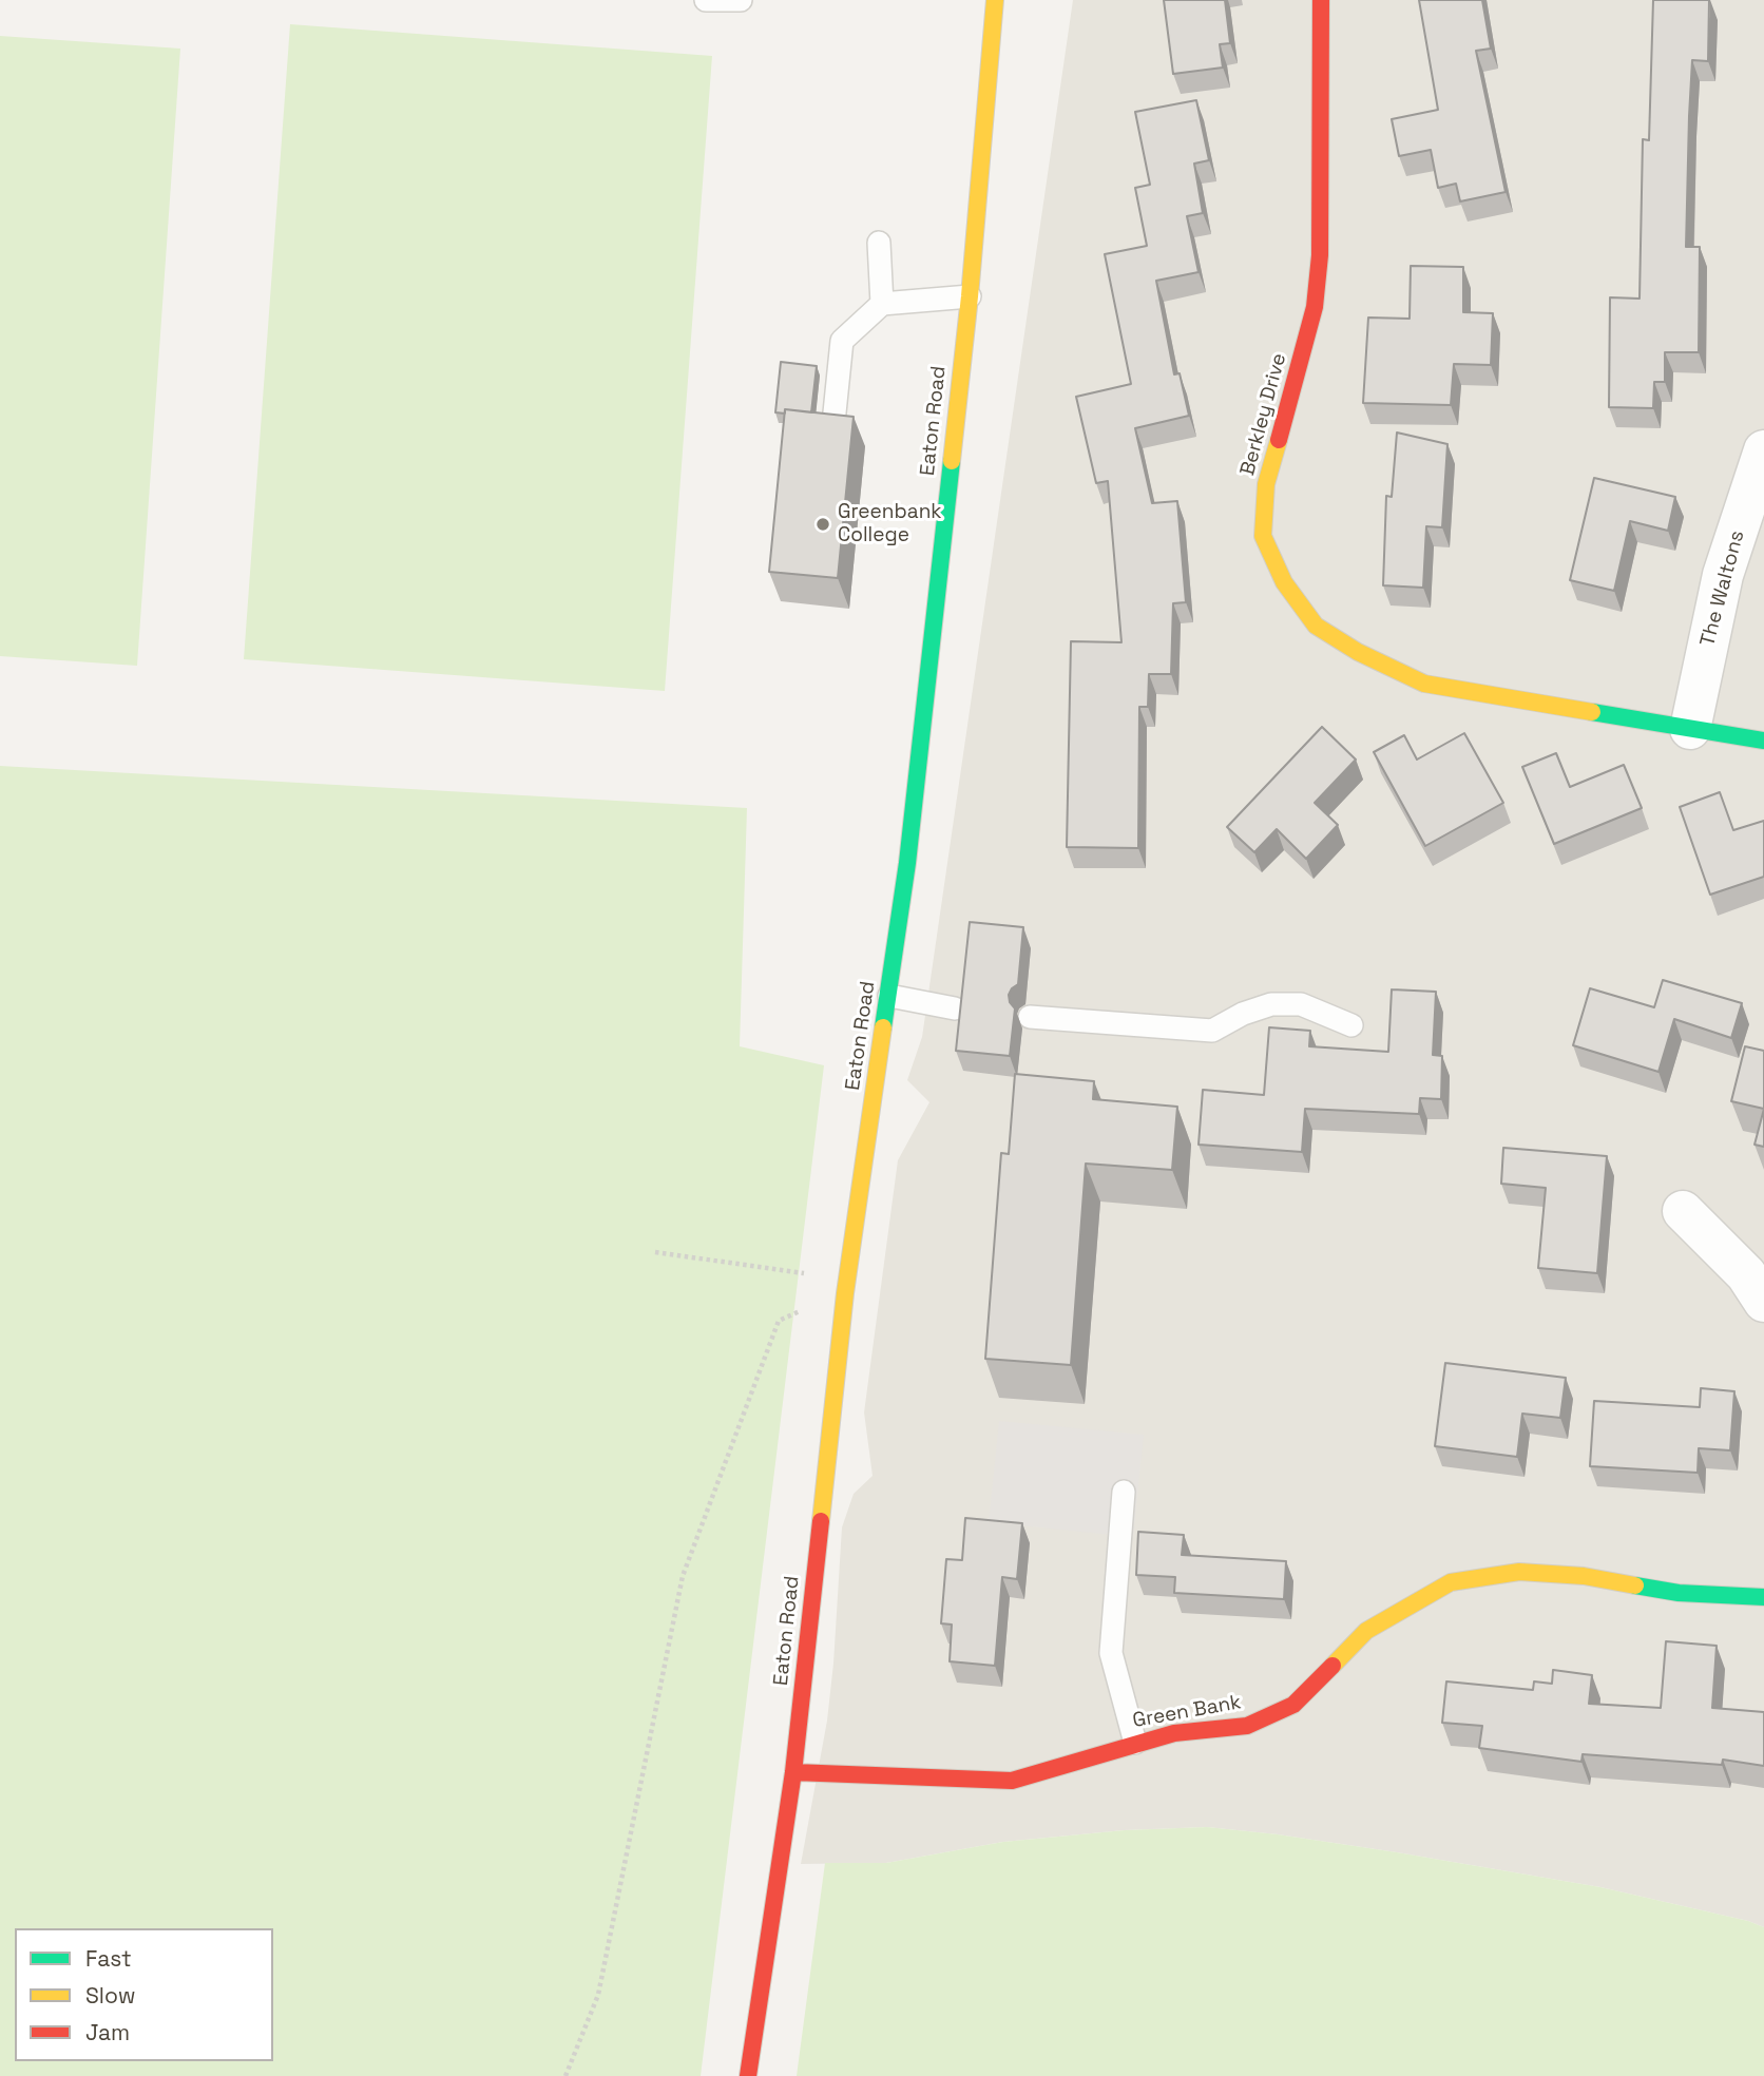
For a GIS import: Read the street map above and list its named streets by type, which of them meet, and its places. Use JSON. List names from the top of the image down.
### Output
{
  "streets": {
    "street": [
      "Berkley Drive",
      "Eaton Road",
      "The Waltons",
      "Green Bank"
    ]
  },
  "crossings": [
    ["Berkley Drive", "The Waltons"],
    ["Eaton Road", "Green Bank"]
  ],
  "places": ["Greenbank College"],
  "legend": ["Fast", "Slow", "Jam"]
}
